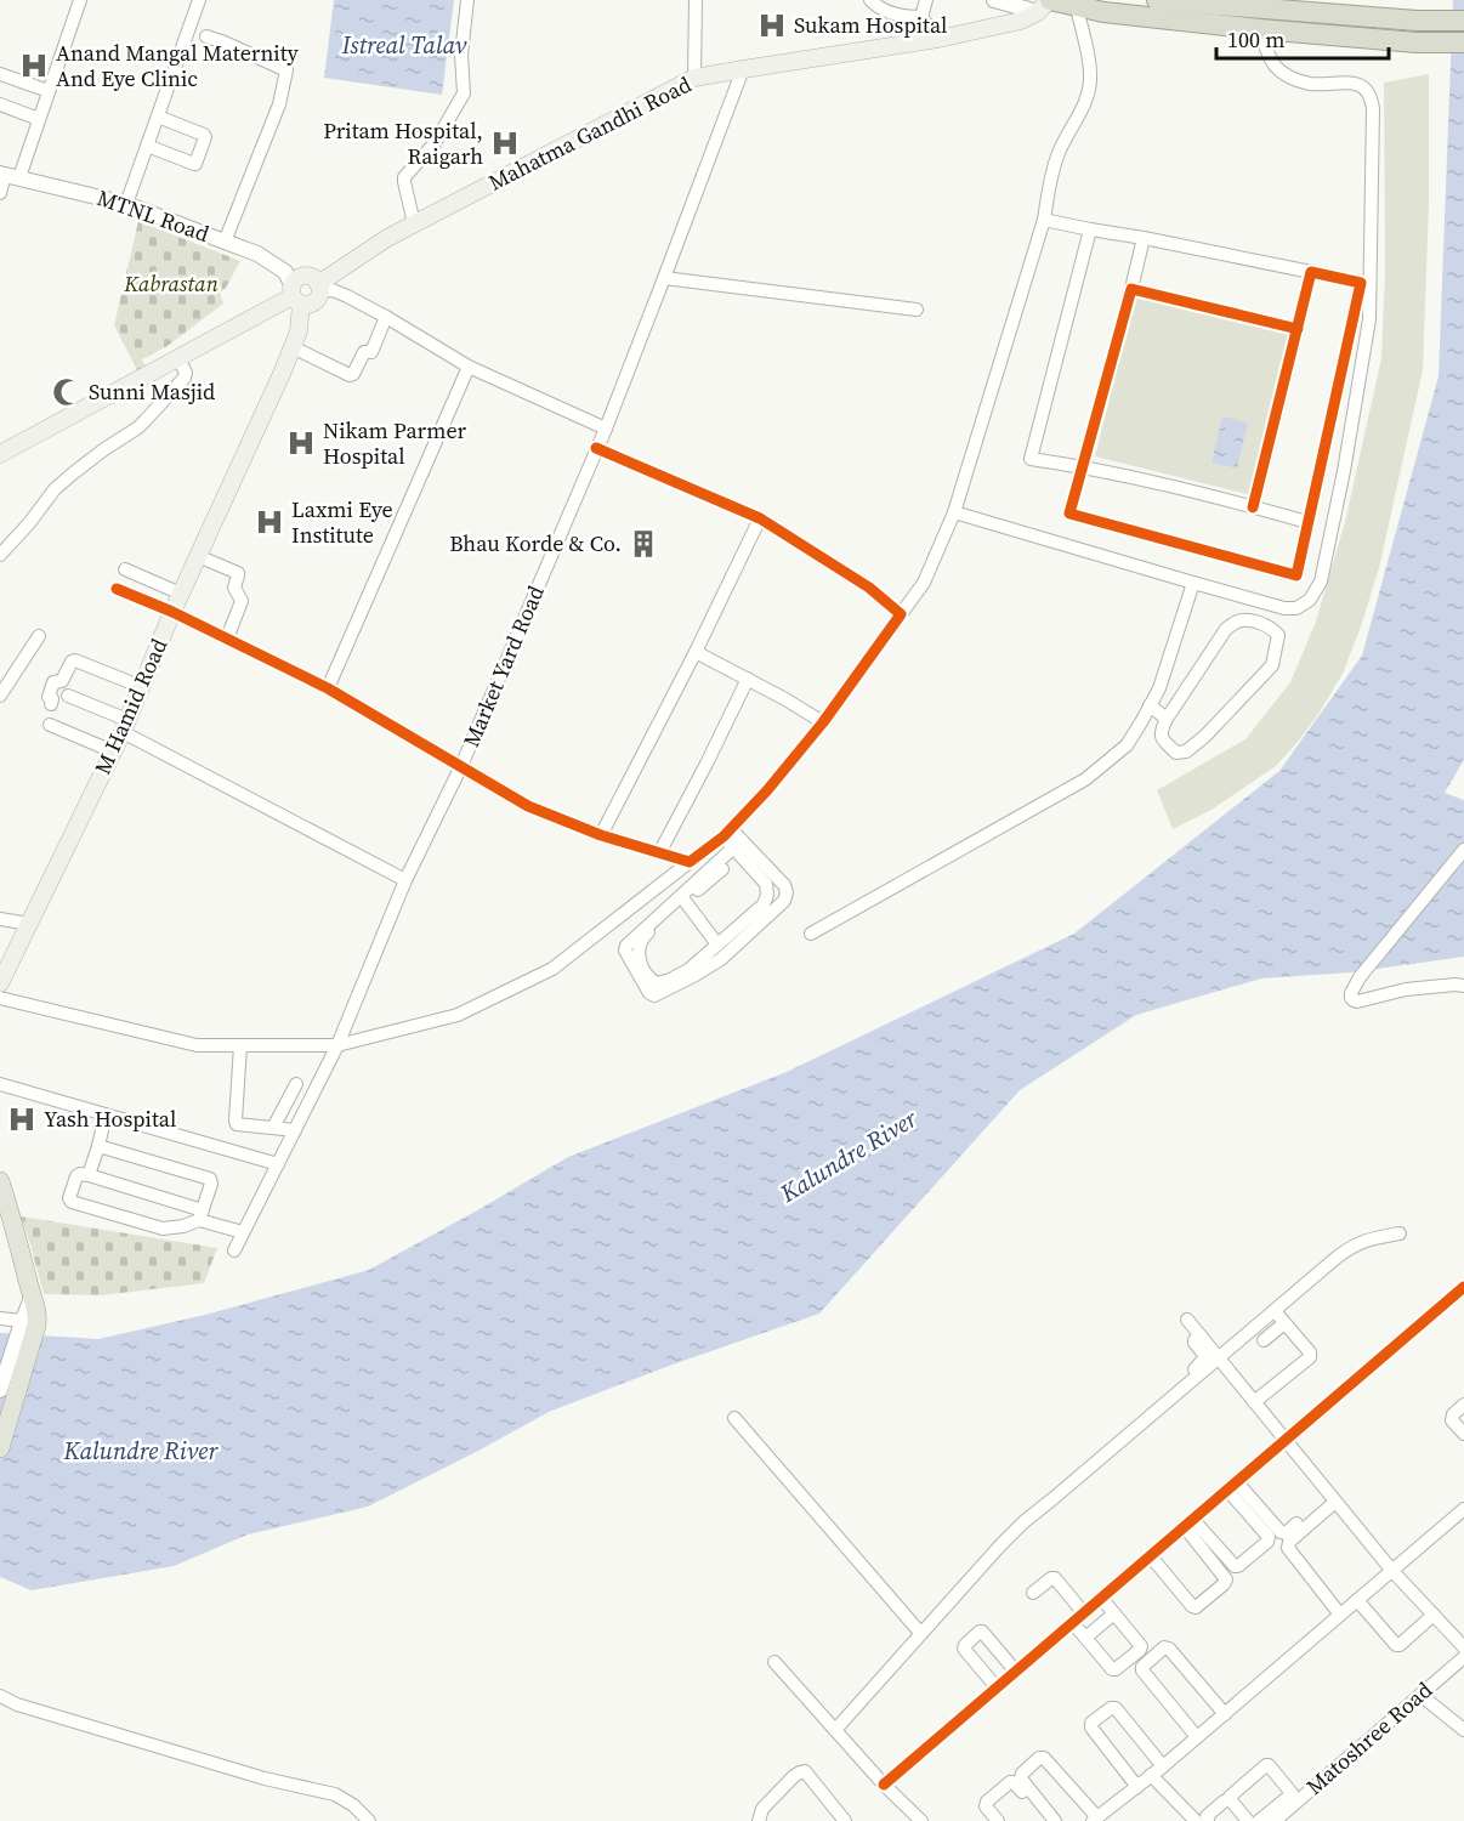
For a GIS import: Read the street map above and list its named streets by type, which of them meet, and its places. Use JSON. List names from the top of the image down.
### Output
{
  "streets": {
    "main road": ["Mahatma Gandhi Road", "M Hamid Road"],
    "street": ["MTNL Road", "Market Yard Road", "Matoshree Road"]
  },
  "crossings": [
    ["Mahatma Gandhi Road", "MTNL Road"],
    ["Mahatma Gandhi Road", "Market Yard Road"],
    ["Mahatma Gandhi Road", "M Hamid Road"],
    ["MTNL Road", "M Hamid Road"]
  ],
  "water": ["Istreal Talav", "Kalundre River"],
  "parks": ["Kabrastan"],
  "places": {
    "hospital": [
      "Sukam Hospital",
      "Anand Mangal Maternity And Eye Clinic",
      "Pritam Hospital, Raigarh",
      "Nikam Parmer Hospital",
      "Laxmi Eye Institute",
      "Yash Hospital"
    ],
    "mosque": ["Sunni Masjid"],
    "building": ["Bhau Korde & Co."]
  },
  "scale_bar": "100 m"
}
